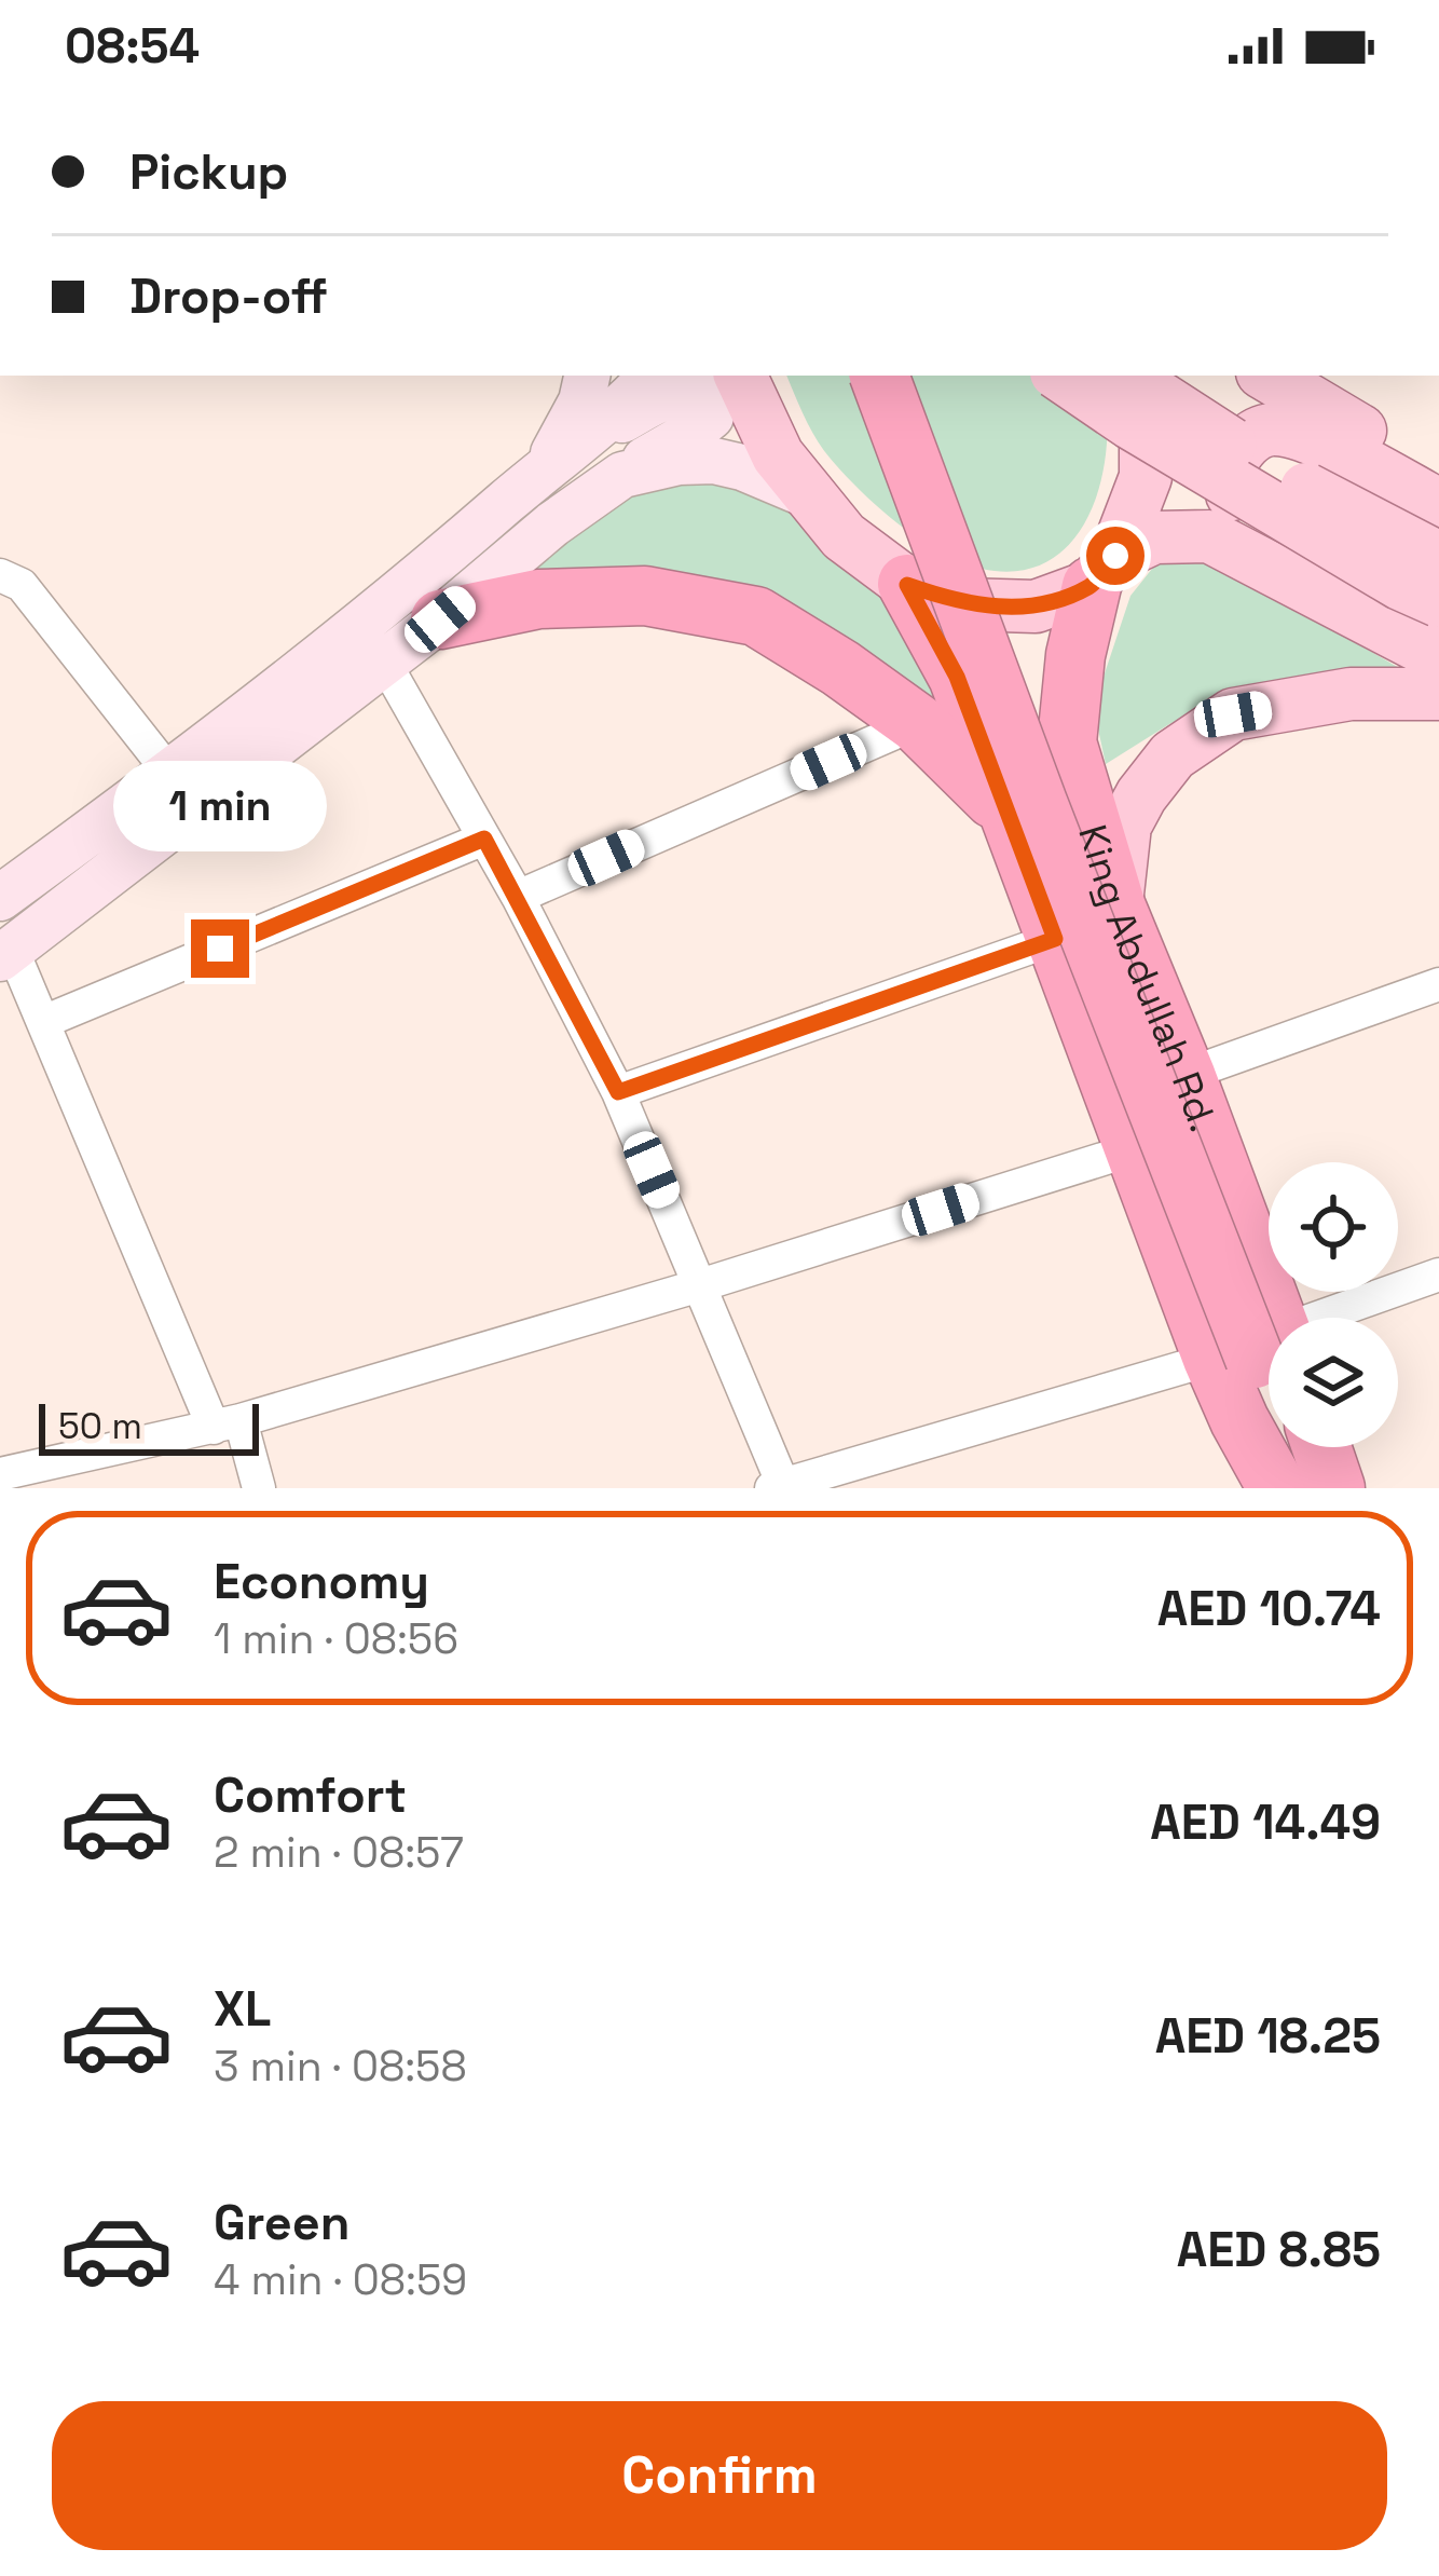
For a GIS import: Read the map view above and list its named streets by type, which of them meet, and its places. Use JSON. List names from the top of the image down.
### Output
{
  "streets": {
    "highway": ["King Abdullah Rd."]
  },
  "scale_bar": "50 m",
  "page": {
    "status": "08:54",
    "banner": ["Pickup", "Drop-off"],
    "bubble": "1 min",
    "scale": "50 m",
    "list": [
      {
        "name": "Economy",
        "note": "1 min · 08:56",
        "value": "AED 10.74"
      },
      {
        "name": "Comfort",
        "note": "2 min · 08:57",
        "value": "AED 14.49"
      },
      {
        "name": "XL",
        "note": "3 min · 08:58",
        "value": "AED 18.25"
      },
      {
        "name": "Green",
        "note": "4 min · 08:59",
        "value": "AED 8.85"
      }
    ],
    "buttons": "Confirm"
  }
}
